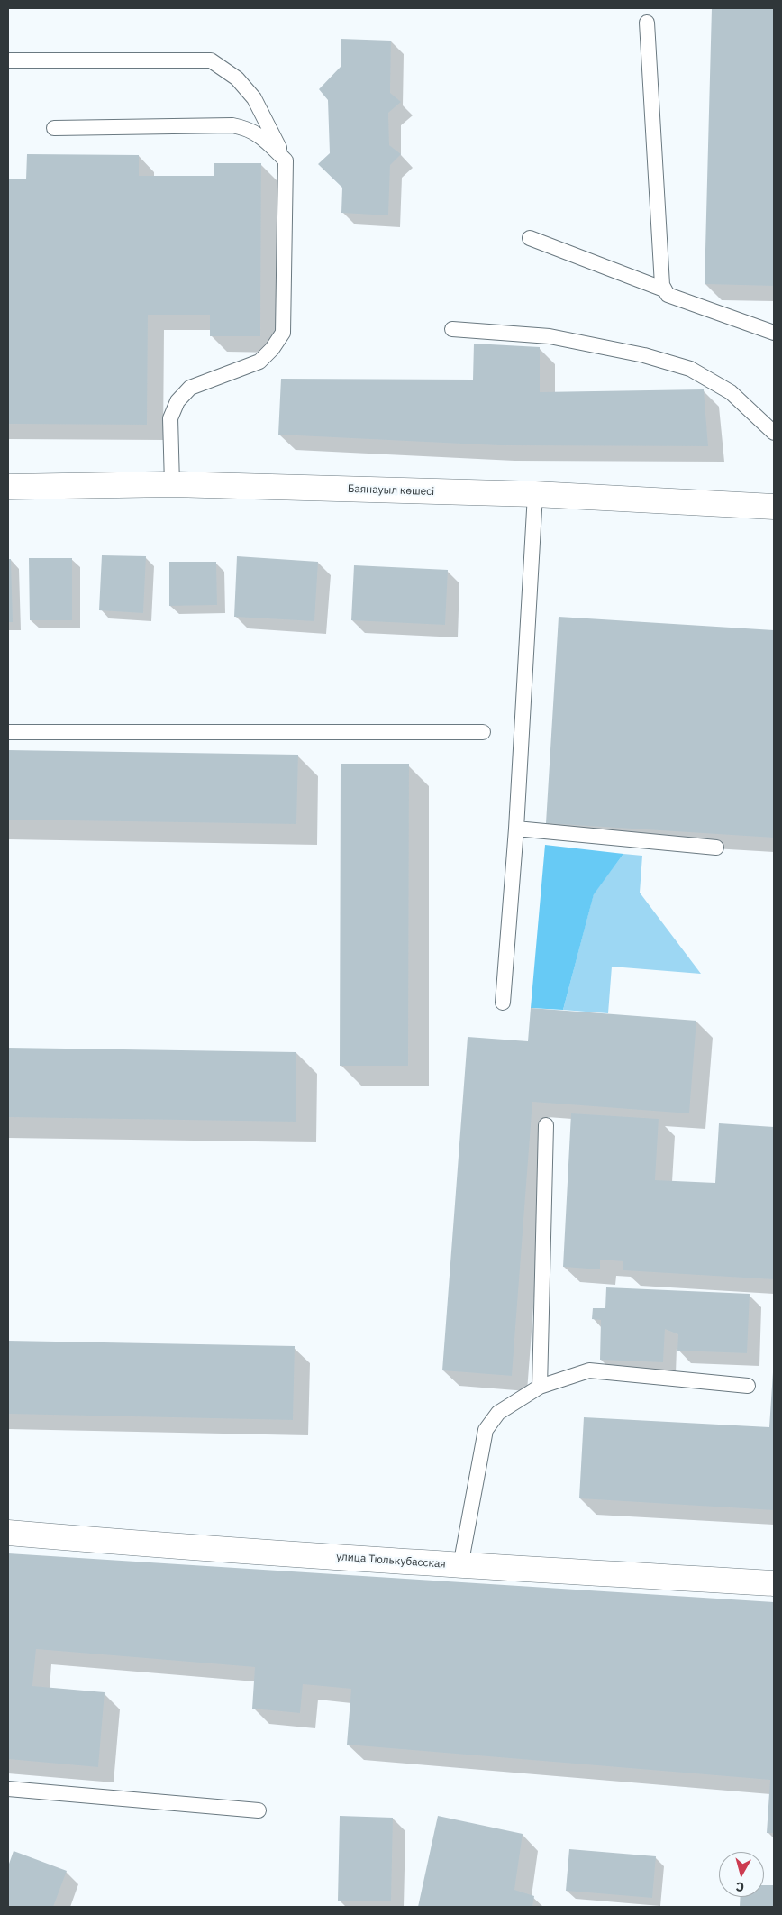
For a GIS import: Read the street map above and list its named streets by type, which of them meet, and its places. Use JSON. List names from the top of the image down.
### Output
{
  "streets": {
    "main road": ["Баянауыл көшесі", "улица Тюлькубасская"]
  },
  "north": "bottom"
}
